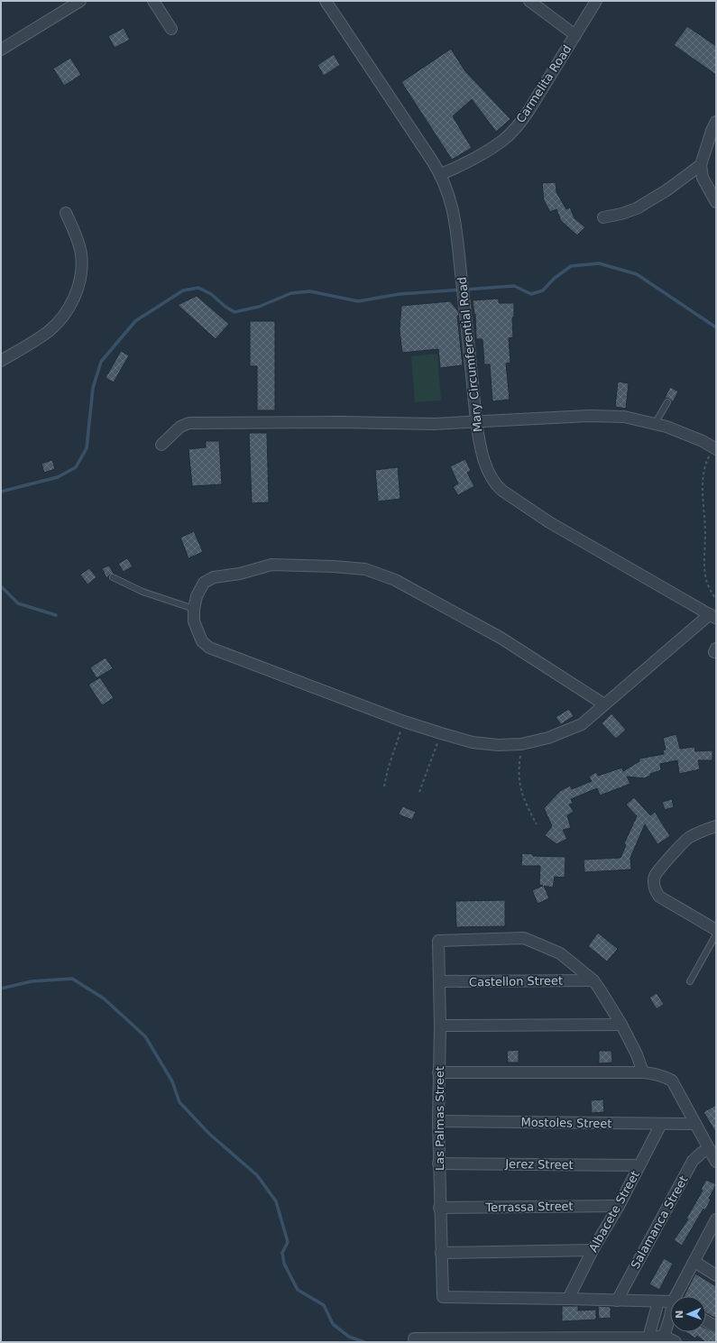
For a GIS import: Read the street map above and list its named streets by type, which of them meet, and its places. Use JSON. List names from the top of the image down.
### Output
{
  "streets": {
    "street": [
      "Carmelita Road",
      "Mary Circumferential Road",
      "Castellon Street",
      "Las Palmas Street",
      "Mostoles Street",
      "Jerez Street",
      "Terrassa Street",
      "Albacete Street",
      "Salamanca Street"
    ]
  },
  "crossings": [
    ["Carmelita Road", "Mary Circumferential Road"],
    ["Castellon Street", "Las Palmas Street"],
    ["Las Palmas Street", "Mostoles Street"],
    ["Las Palmas Street", "Jerez Street"],
    ["Las Palmas Street", "Terrassa Street"],
    ["Las Palmas Street", "Albacete Street"],
    ["Mostoles Street", "Albacete Street"],
    ["Jerez Street", "Albacete Street"],
    ["Terrassa Street", "Albacete Street"]
  ],
  "north": "left"
}
